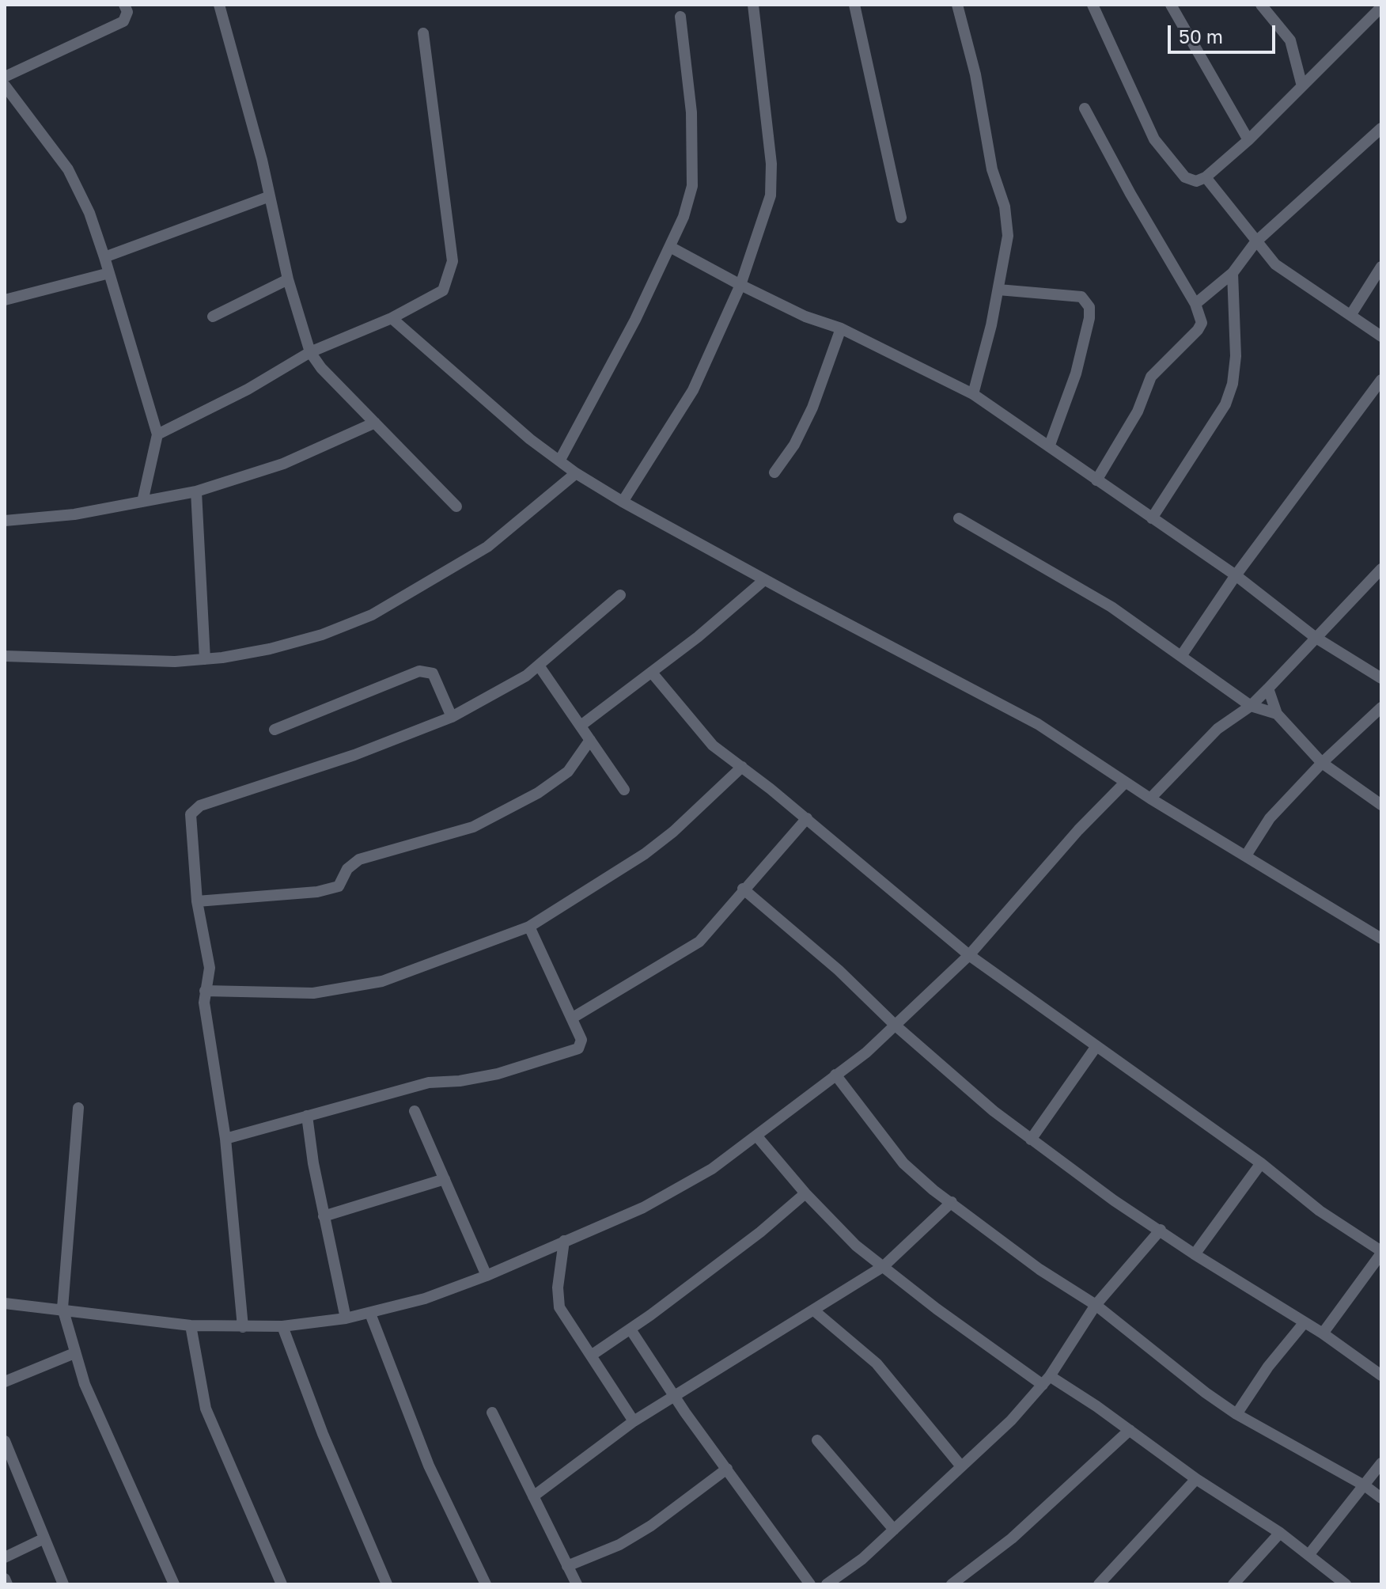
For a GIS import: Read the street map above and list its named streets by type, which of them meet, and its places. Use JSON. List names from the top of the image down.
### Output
{
  "scale_bar": "50 m"
}
